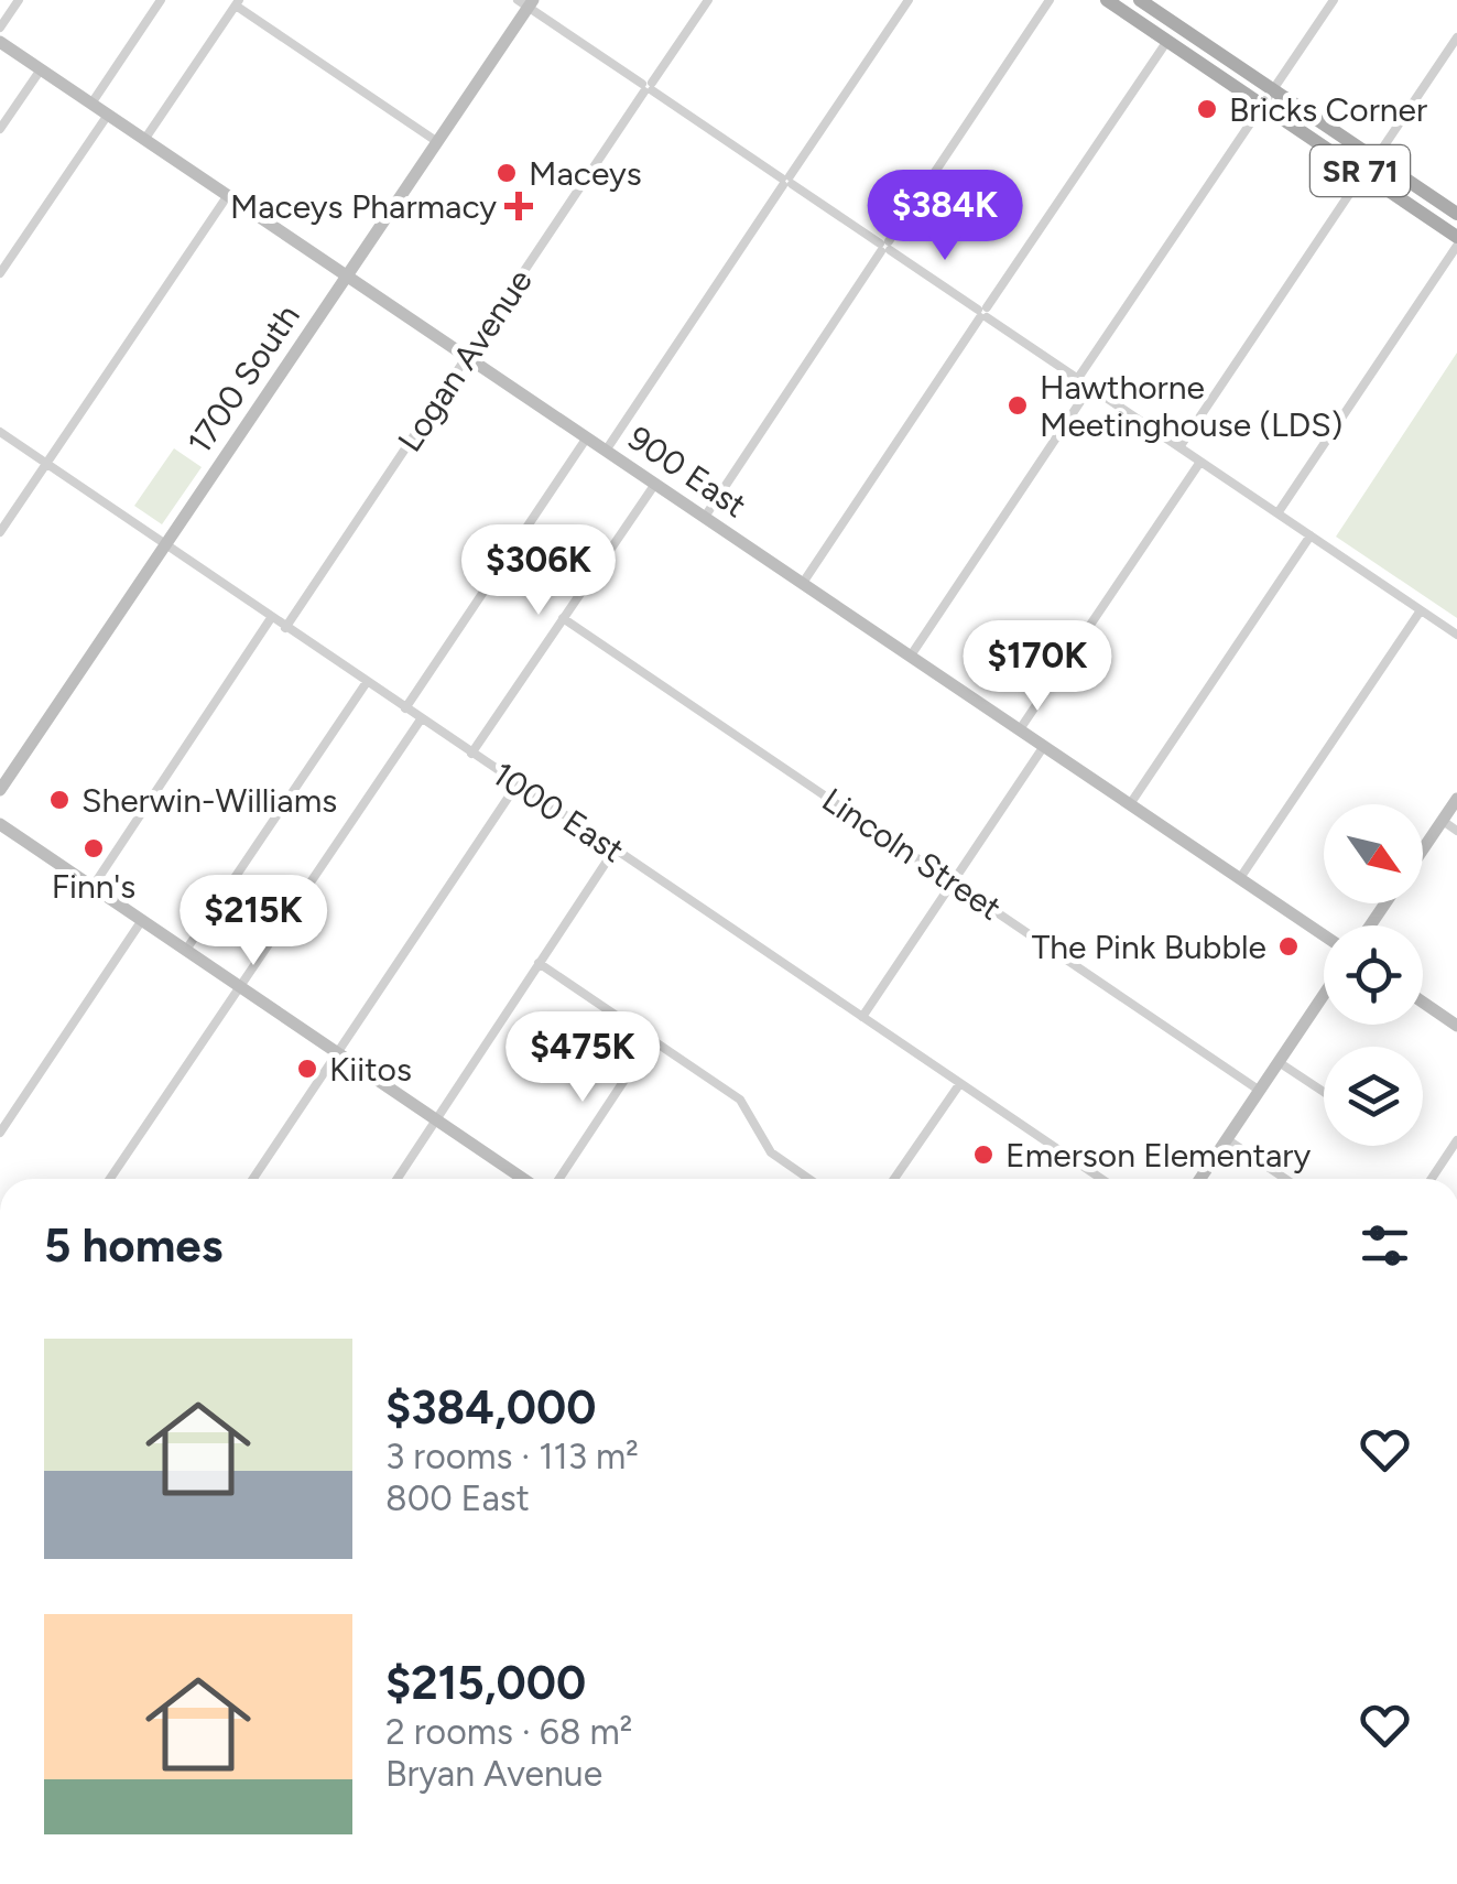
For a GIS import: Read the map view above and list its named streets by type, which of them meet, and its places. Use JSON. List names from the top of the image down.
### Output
{
  "streets": {
    "main road": ["SR 71"],
    "street": [
      "Logan Avenue",
      "1700 South",
      "900 East",
      "1000 East",
      "Lincoln Street"
    ]
  },
  "crossings": [
    ["Logan Avenue", "900 East"],
    ["Logan Avenue", "1000 East"],
    ["1700 South", "900 East"],
    ["1700 South", "1000 East"]
  ],
  "places": {
    "other": [
      "Bricks Corner",
      "Maceys",
      "Hawthorne Meetinghouse (LDS)",
      "Sherwin-Williams",
      "Finn's",
      "The Pink Bubble",
      "Kiitos",
      "Emerson Elementary"
    ],
    "health": ["Maceys Pharmacy"]
  },
  "north": "bottom right",
  "page": {
    "price": [
      "$384K",
      "$306K",
      "$170K",
      "$215K",
      "$475K"
    ],
    "heading": "5 homes",
    "list": [
      {
        "name": "$384,000",
        "note": "3 rooms · 113 m² · 800 East"
      },
      {
        "name": "$215,000",
        "note": "2 rooms · 68 m² · Bryan Avenue"
      }
    ]
  }
}
